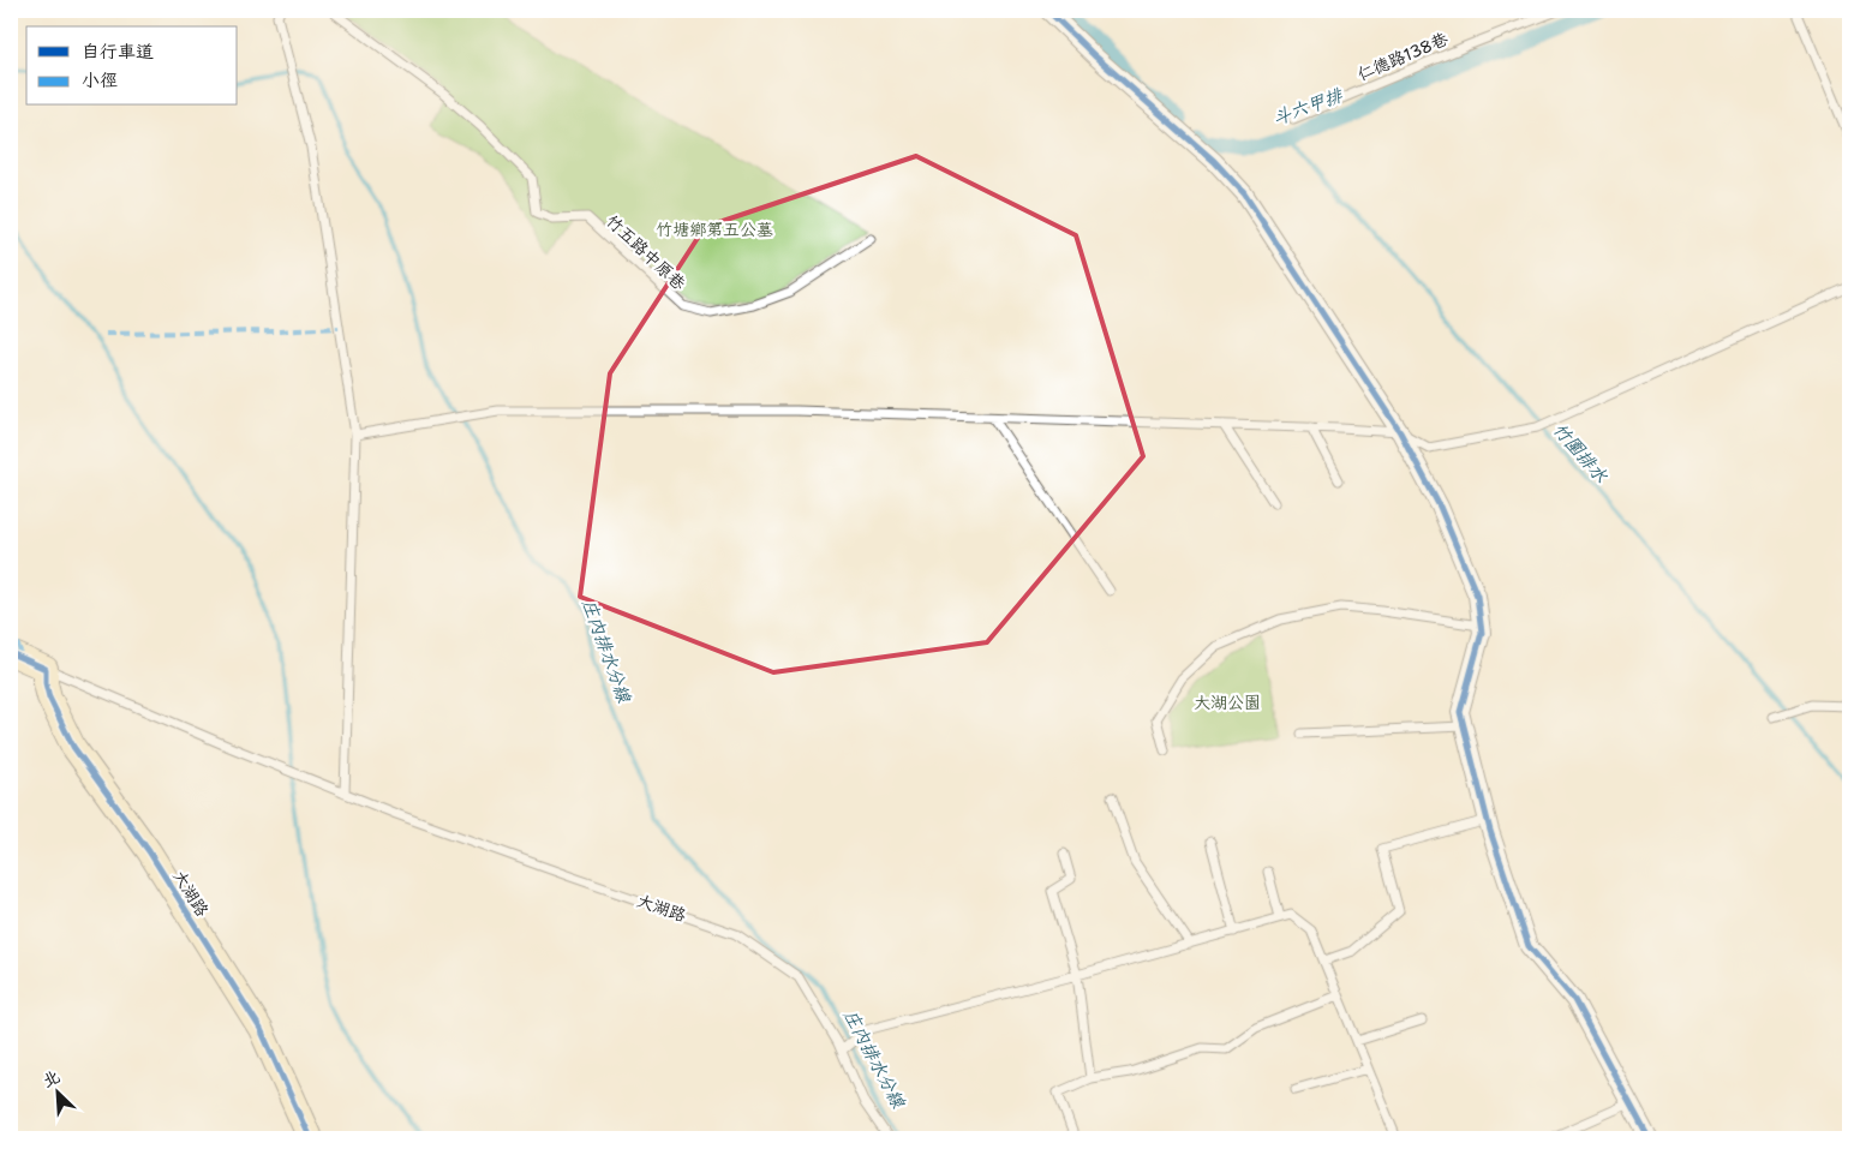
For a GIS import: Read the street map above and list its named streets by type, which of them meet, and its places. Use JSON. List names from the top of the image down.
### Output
{
  "streets": {
    "street": ["大湖路"],
    "lane": ["仁德路138巷", "竹五路中原巷"]
  },
  "water": ["斗六甲排", "竹圍排水", "庄內排水分線"],
  "parks": ["竹塘鄉第五公墓", "大湖公園"],
  "legend": ["自行車道", "小徑"],
  "north": "top left"
}
